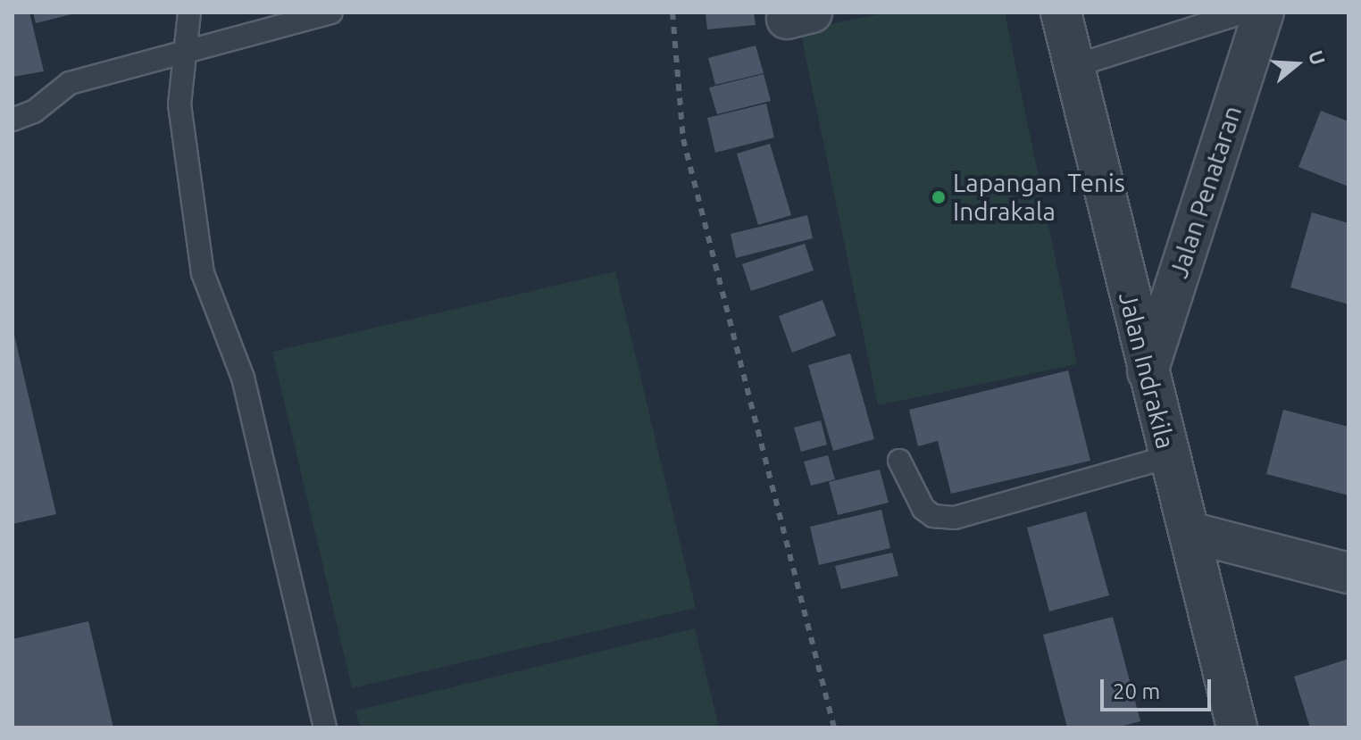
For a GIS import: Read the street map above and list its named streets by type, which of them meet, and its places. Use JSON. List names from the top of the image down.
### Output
{
  "streets": {
    "street": ["Jalan Penataran", "Jalan Indrakila"]
  },
  "crossings": [
    ["Jalan Penataran", "Jalan Indrakila"]
  ],
  "places": ["Lapangan Tenis Indrakala"],
  "scale_bar": "20 m",
  "north": "right"
}
